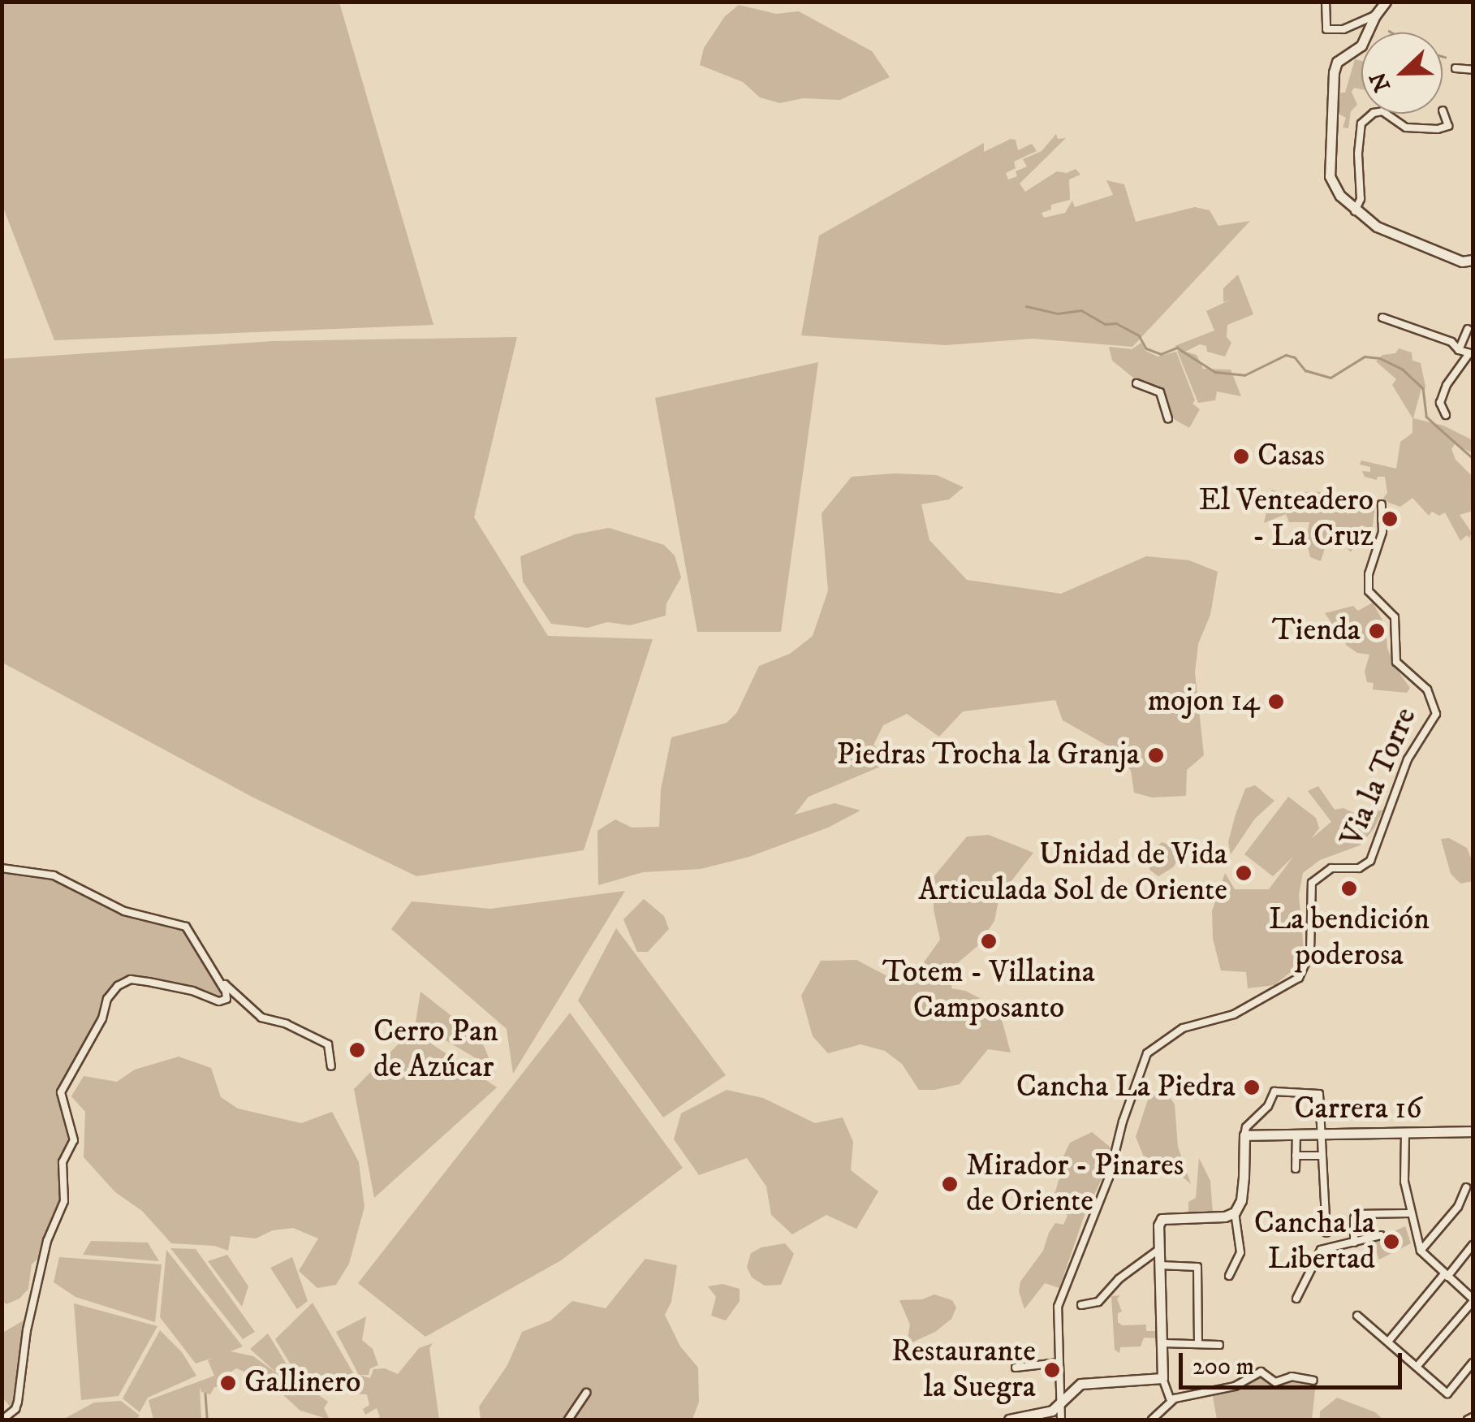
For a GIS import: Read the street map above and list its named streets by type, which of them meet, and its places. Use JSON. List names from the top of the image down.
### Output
{
  "streets": {
    "street": ["Via la Torre", "Carrera 16"]
  },
  "places": [
    "Casas",
    "El Venteadero - La Cruz",
    "Tienda",
    "mojon 14",
    "Piedras Trocha la Granja",
    "Unidad de Vida Articulada Sol de Oriente",
    "La bendición poderosa",
    "Totem - Villatina Camposanto",
    "Cerro Pan de Azúcar",
    "Cancha La Piedra",
    "Mirador - Pinares de Oriente",
    "Cancha la Libertad",
    "Restaurante la Suegra",
    "Gallinero"
  ],
  "scale_bar": "200 m",
  "north": "left"
}
